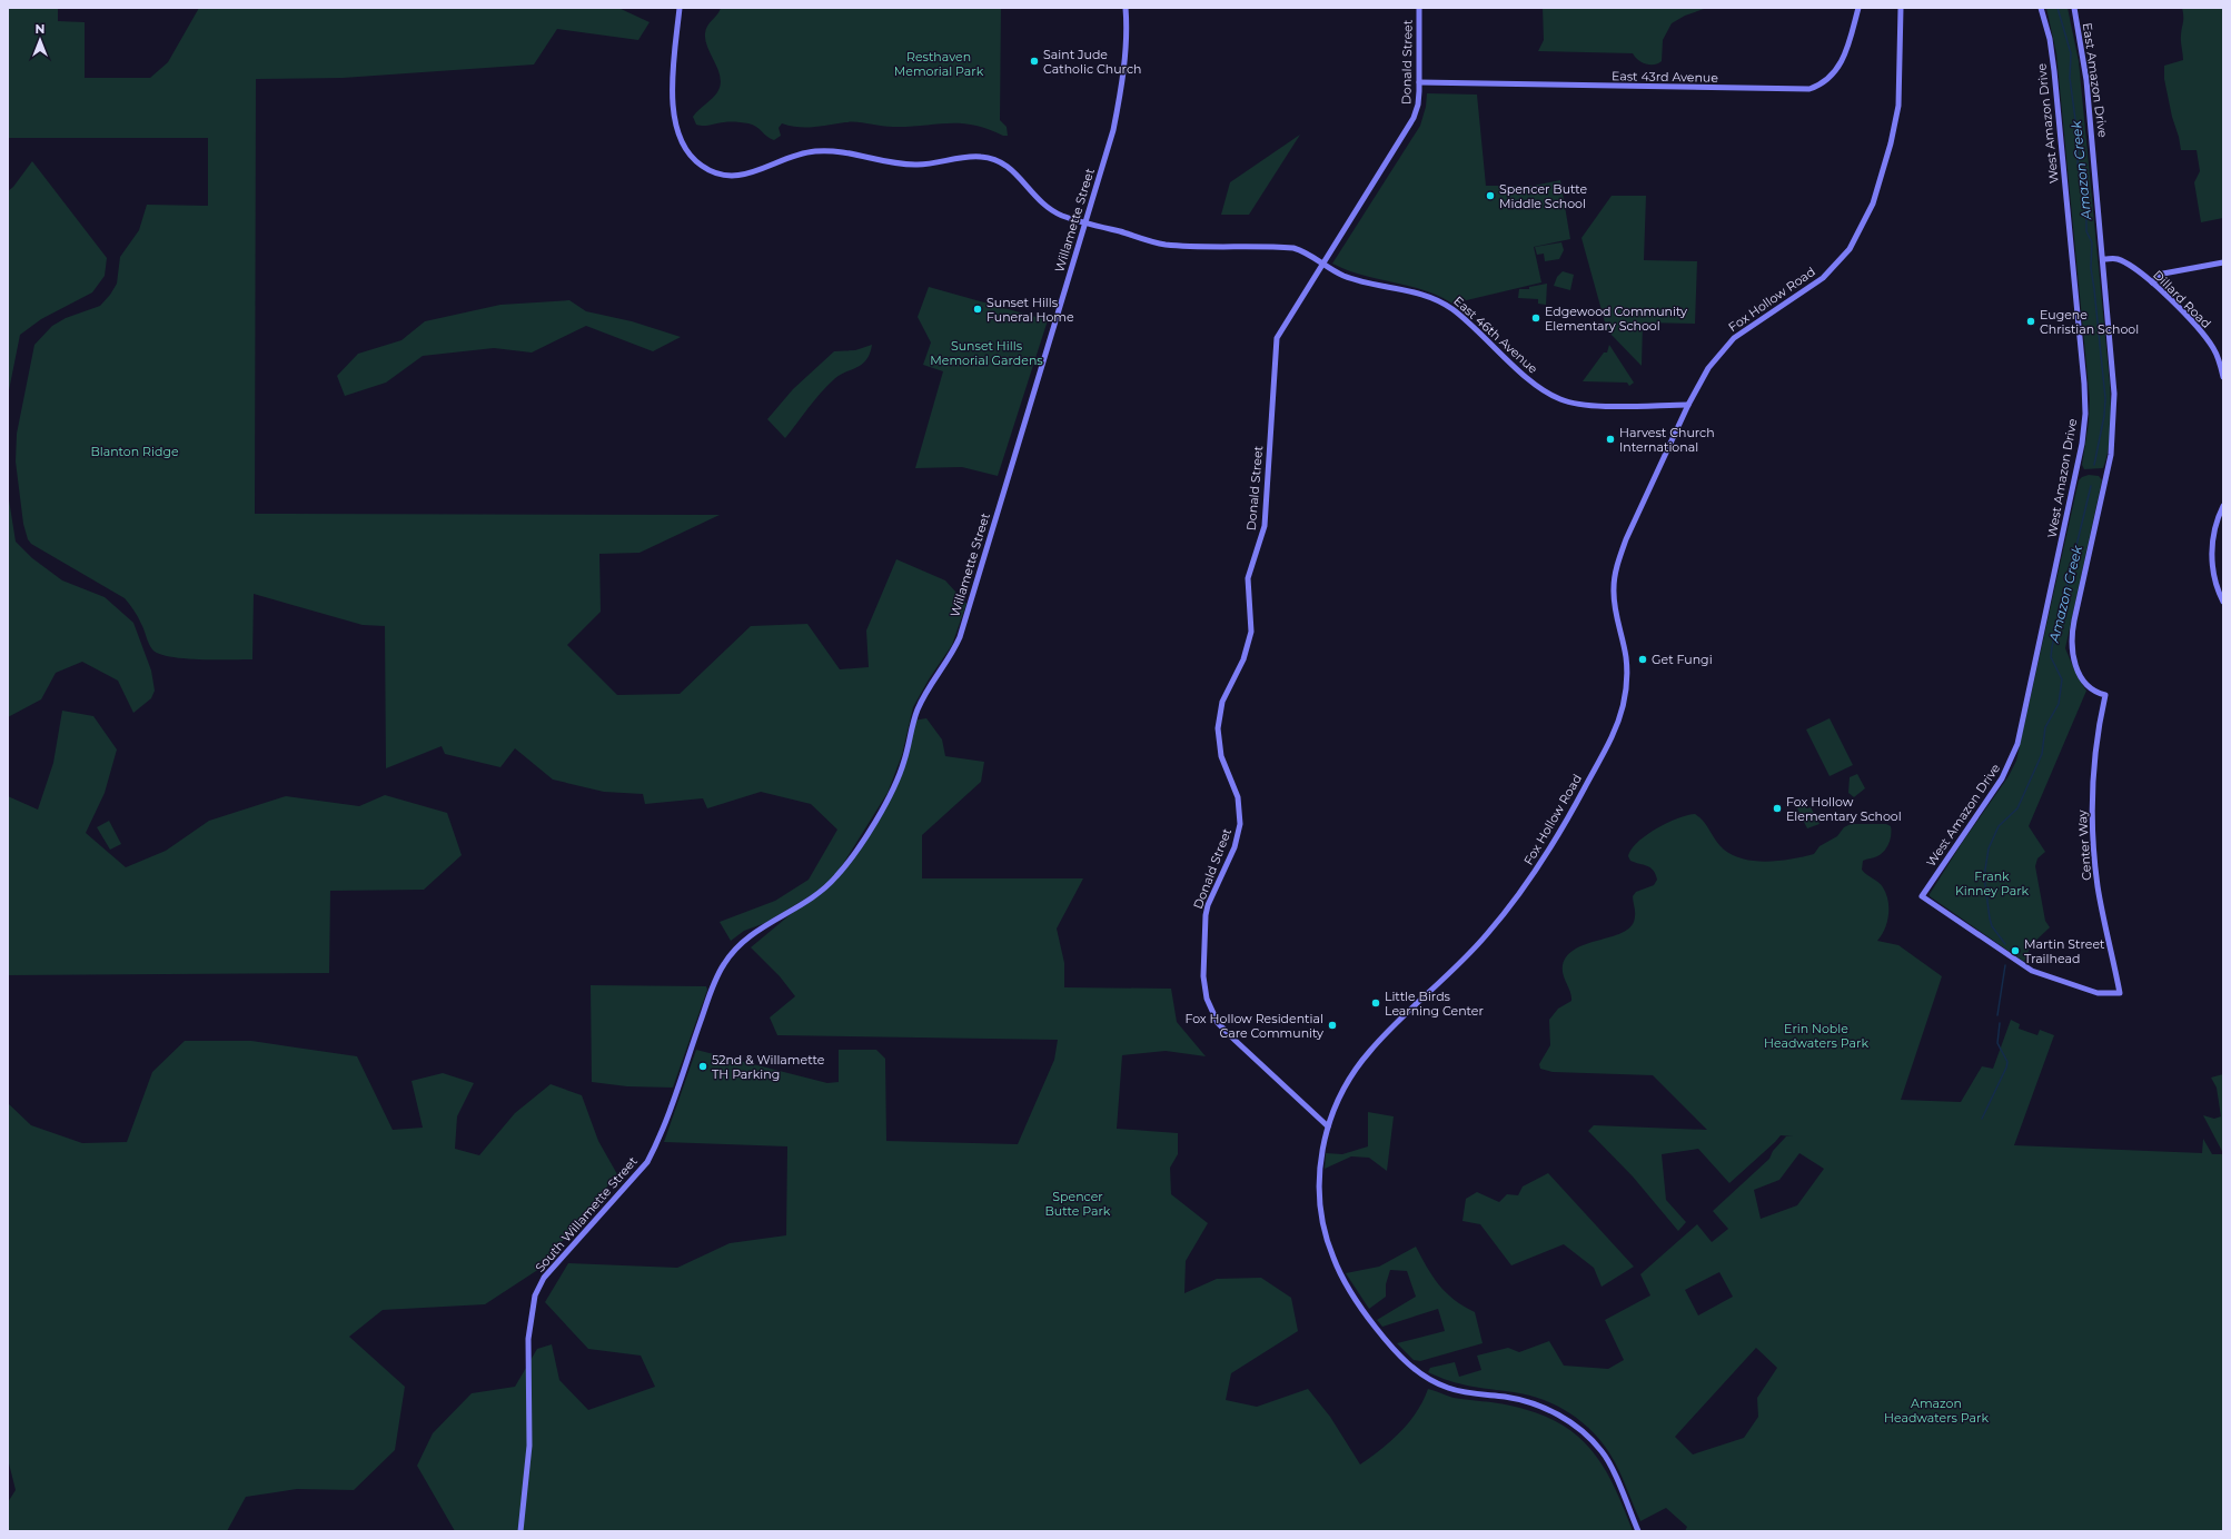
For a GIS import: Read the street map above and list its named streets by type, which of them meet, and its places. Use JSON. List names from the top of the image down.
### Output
{
  "streets": {
    "street": [
      "Donald Street",
      "East 43rd Avenue",
      "East Amazon Drive",
      "West Amazon Drive",
      "Willamette Street",
      "Fox Hollow Road",
      "Dillard Road",
      "East 46th Avenue",
      "Center Way",
      "South Willamette Street"
    ]
  },
  "crossings": [
    ["Donald Street", "East 43rd Avenue"],
    ["Donald Street", "Fox Hollow Road"],
    ["Donald Street", "East 46th Avenue"],
    ["East Amazon Drive", "Dillard Road"],
    ["East Amazon Drive", "Center Way"],
    ["West Amazon Drive", "Center Way"],
    ["Willamette Street", "East 46th Avenue"],
    ["Willamette Street", "South Willamette Street"],
    ["Fox Hollow Road", "East 46th Avenue"]
  ],
  "water": ["Amazon Creek"],
  "parks": [
    "Resthaven Memorial Park",
    "Sunset Hills Memorial Gardens",
    "Blanton Ridge",
    "Frank Kinney Park",
    "Erin Noble Headwaters Park",
    "Spencer Butte Park",
    "Amazon Headwaters Park"
  ],
  "places": [
    "Saint Jude Catholic Church",
    "Spencer Butte Middle School",
    "Sunset Hills Funeral Home",
    "Edgewood Community Elementary School",
    "Eugene Christian School",
    "Harvest Church International",
    "Get Fungi",
    "Fox Hollow Elementary School",
    "Martin Street Trailhead",
    "Little Birds Learning Center",
    "Fox Hollow Residential Care Community",
    "52nd & Willamette TH Parking"
  ],
  "north": "top"
}
